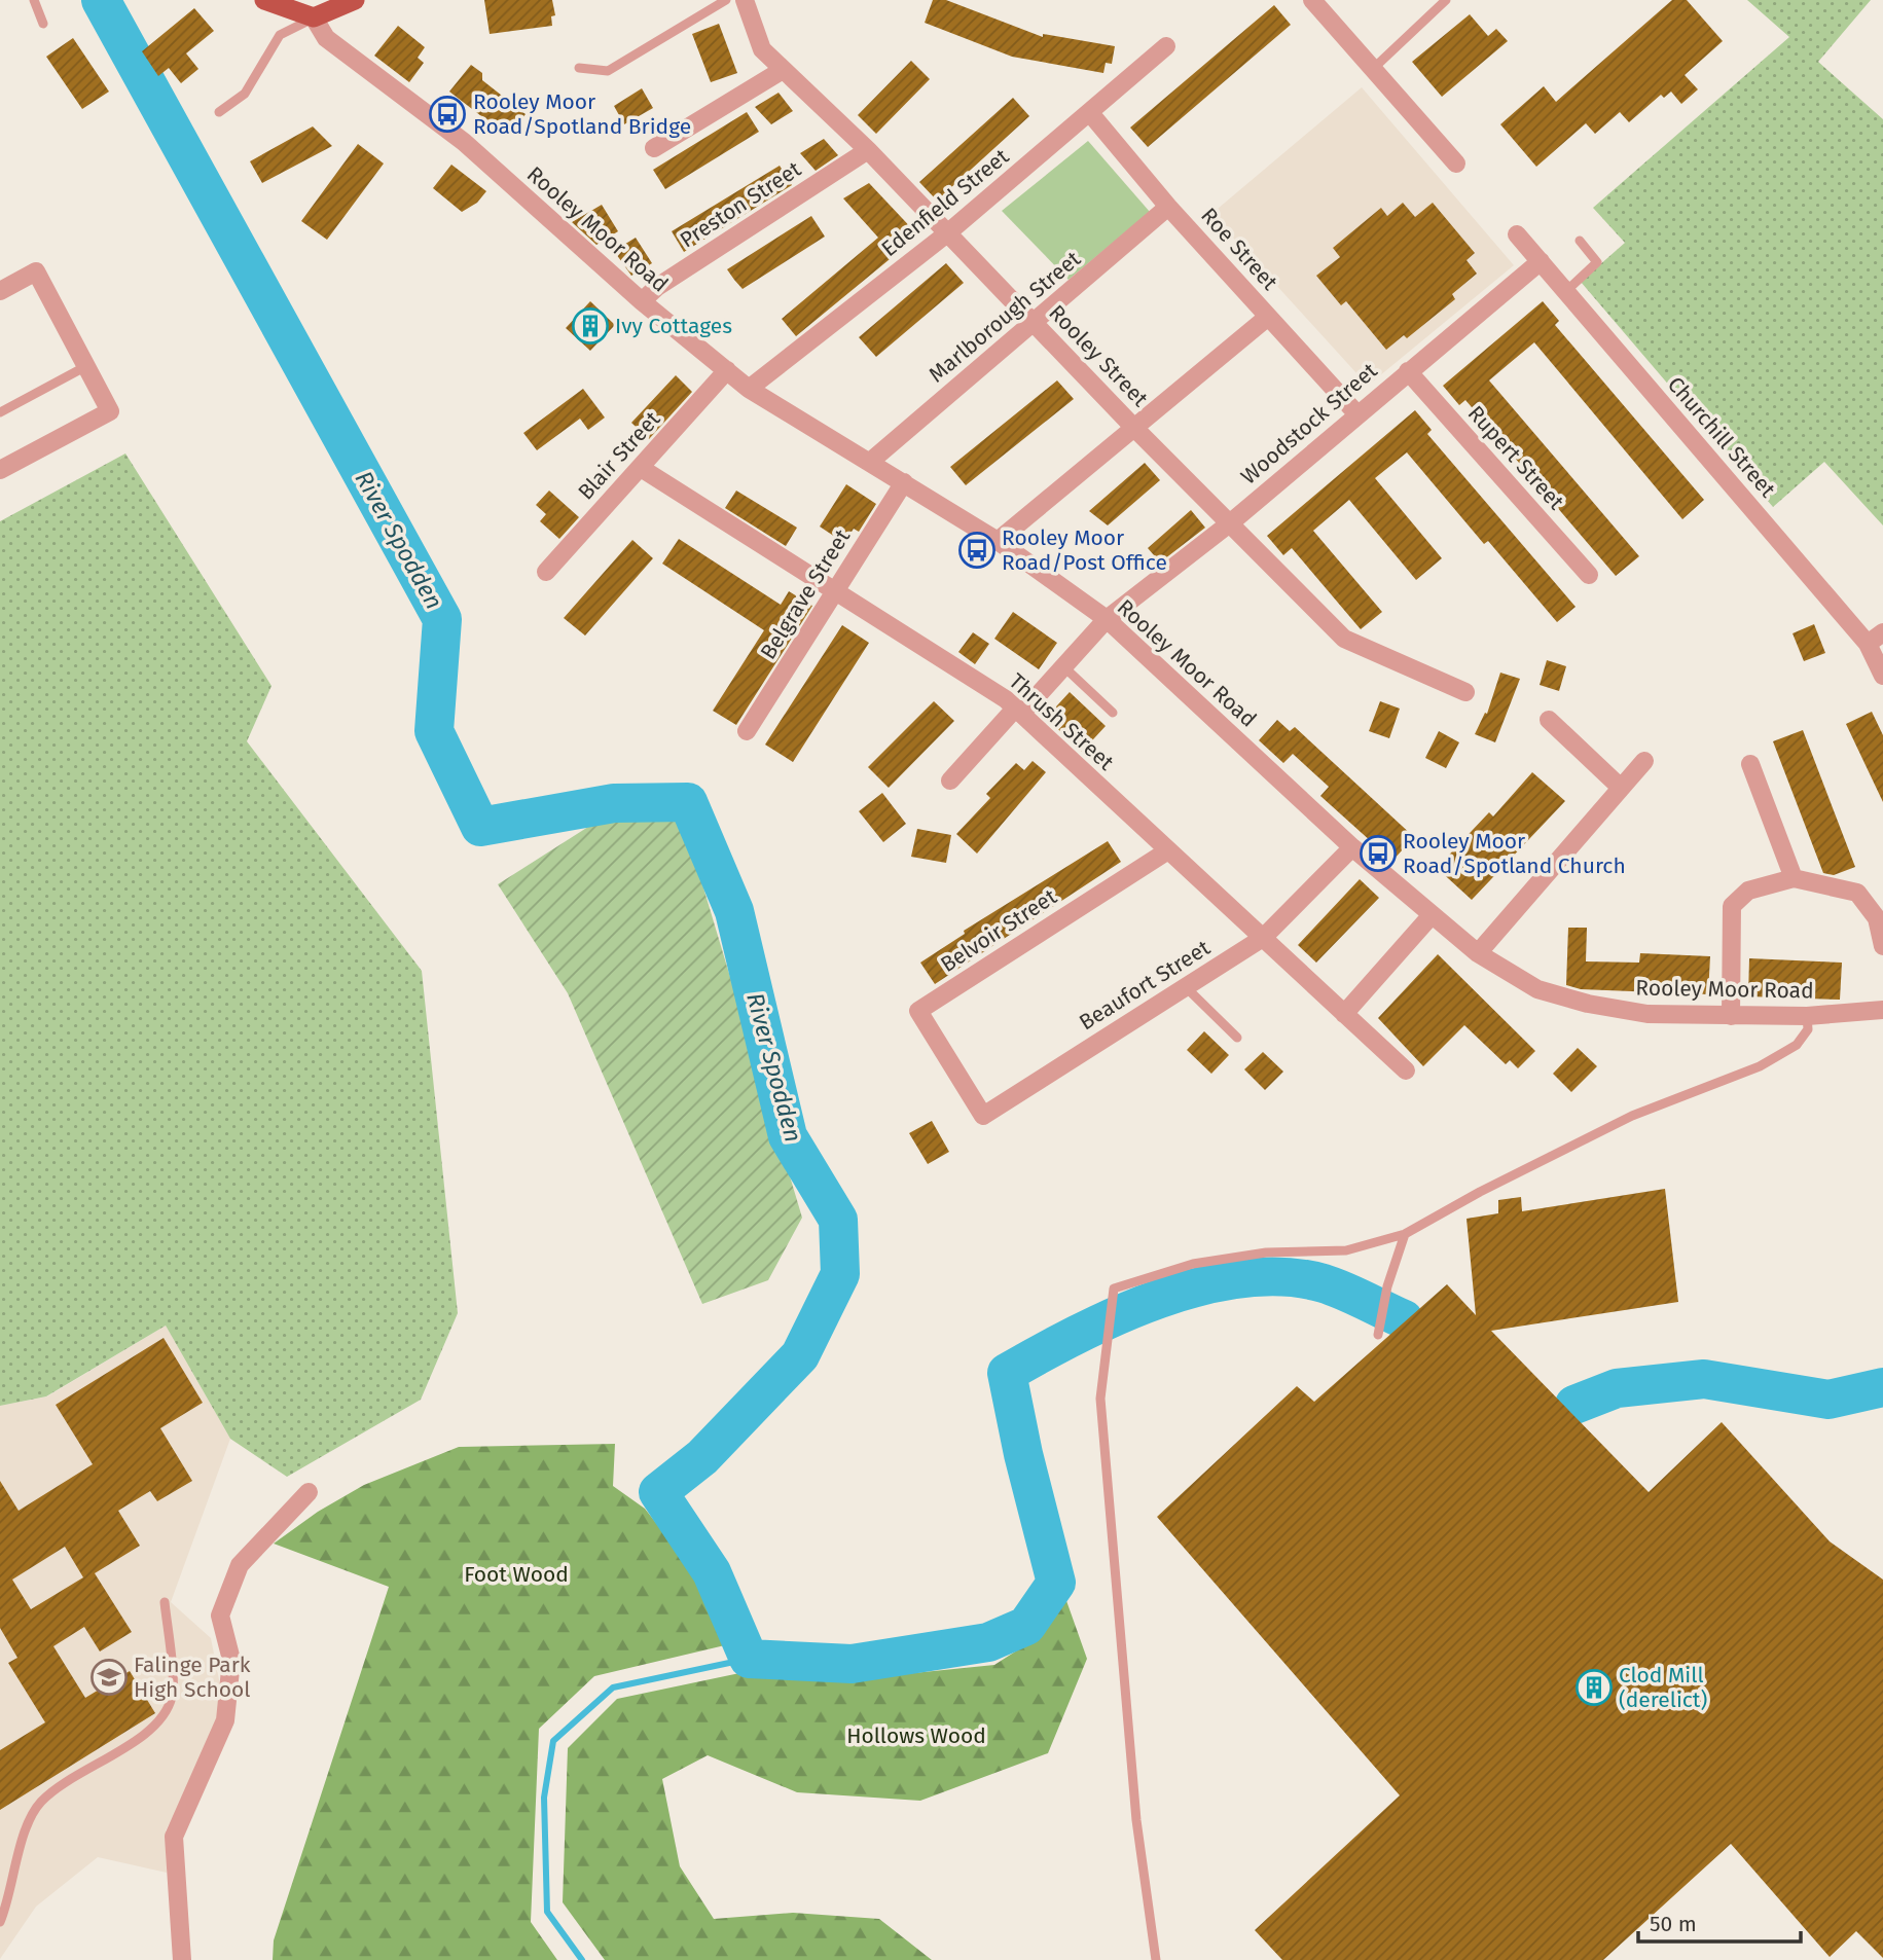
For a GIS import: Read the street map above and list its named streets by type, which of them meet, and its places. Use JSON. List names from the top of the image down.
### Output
{
  "streets": {
    "street": [
      "Edenfield Street",
      "Preston Street",
      "Rooley Moor Road",
      "Roe Street",
      "Marlborough Street",
      "Rooley Street",
      "Woodstock Street",
      "Churchill Street",
      "Blair Street",
      "Rupert Street",
      "Belgrave Street",
      "Thrush Street",
      "Belvoir Street",
      "Beaufort Street"
    ]
  },
  "crossings": [
    ["Edenfield Street", "Rooley Moor Road"],
    ["Edenfield Street", "Roe Street"],
    ["Edenfield Street", "Rooley Street"],
    ["Preston Street", "Rooley Moor Road"],
    ["Preston Street", "Rooley Street"],
    ["Rooley Moor Road", "Marlborough Street"],
    ["Rooley Moor Road", "Woodstock Street"],
    ["Rooley Moor Road", "Blair Street"],
    ["Rooley Moor Road", "Belgrave Street"],
    ["Rooley Moor Road", "Beaufort Street"],
    ["Roe Street", "Marlborough Street"],
    ["Roe Street", "Woodstock Street"],
    ["Marlborough Street", "Rooley Street"],
    ["Rooley Street", "Woodstock Street"],
    ["Woodstock Street", "Churchill Street"],
    ["Woodstock Street", "Rupert Street"],
    ["Woodstock Street", "Thrush Street"],
    ["Blair Street", "Thrush Street"],
    ["Belgrave Street", "Thrush Street"],
    ["Thrush Street", "Belvoir Street"],
    ["Thrush Street", "Beaufort Street"],
    ["Belvoir Street", "Beaufort Street"]
  ],
  "water": ["River Spodden"],
  "parks": ["Foot Wood", "Hollows Wood"],
  "places": {
    "bus stop": ["Rooley Moor Road/Spotland Bridge", "Rooley Moor Road/Post Office", "Rooley Moor Road/Spotland Church"],
    "building": ["Ivy Cottages", "Clod Mill (derelict)"],
    "school or university": ["Falinge Park High School"]
  },
  "scale_bar": "50 m"
}
